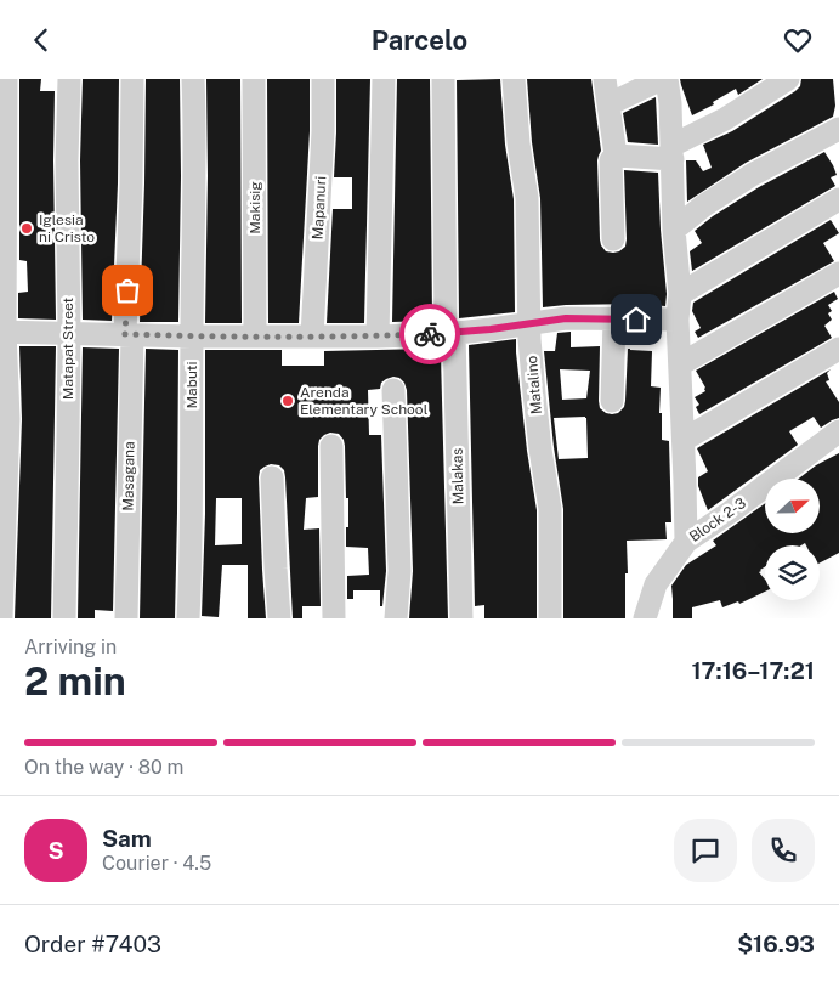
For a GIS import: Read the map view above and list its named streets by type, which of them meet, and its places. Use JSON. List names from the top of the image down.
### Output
{
  "streets": {
    "street": [
      "Makisig",
      "Mapanuri",
      "Matapat Street",
      "Mabuti",
      "Matalino",
      "Masagana",
      "Malakas",
      "Block 2-3"
    ]
  },
  "places": ["Iglesia ni Cristo", "Arenda Elementary School"],
  "north": "right",
  "page": {
    "header": "Parcelo",
    "heading": ["2 min", "Arriving in", "17:16–17:21"],
    "panel": [
      "Sam",
      "Courier · 4.5",
      "Order #7403",
      "$16.93"
    ],
    "bar": "On the way · 80 m",
    "round": "S"
  }
}
